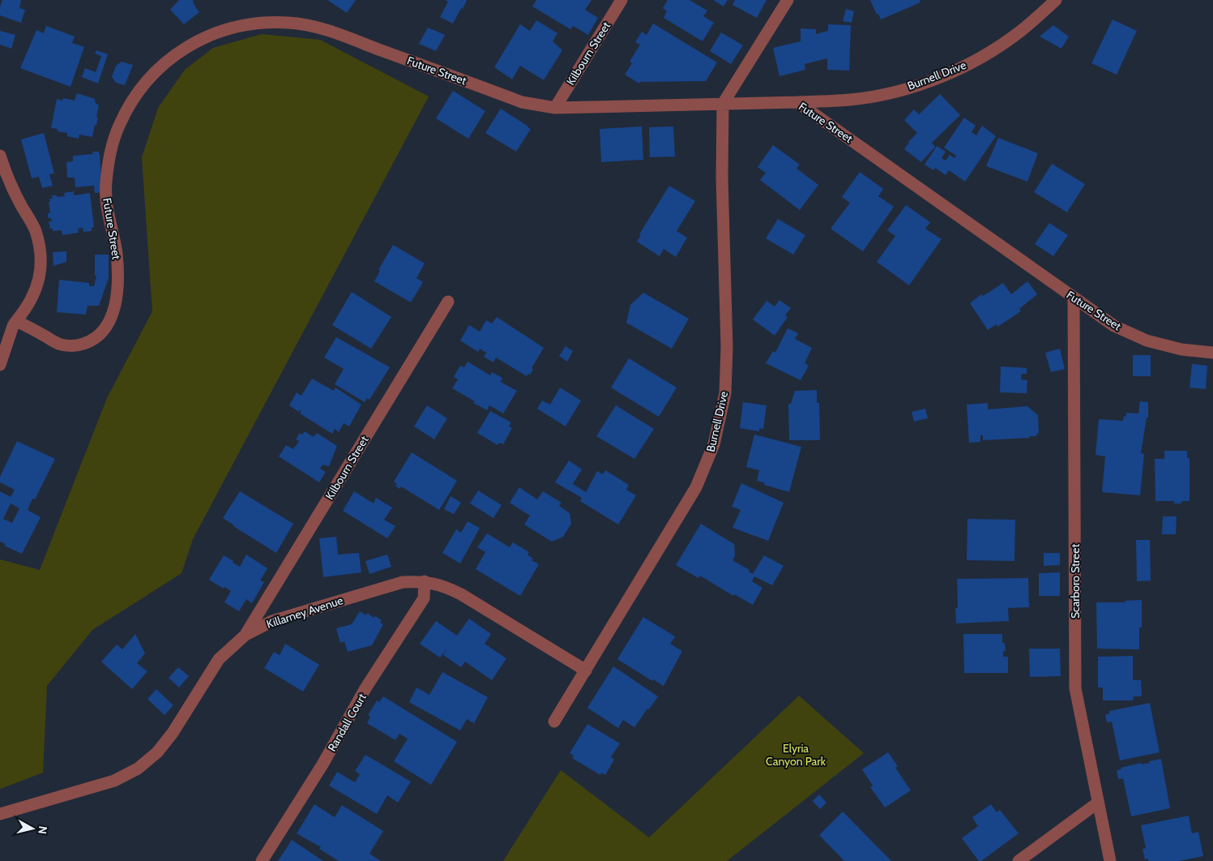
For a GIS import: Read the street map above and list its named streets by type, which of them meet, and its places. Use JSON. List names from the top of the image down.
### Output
{
  "streets": {
    "street": [
      "Kilbourn Street",
      "Future Street",
      "Burnell Drive",
      "Scarboro Street",
      "Killarney Avenue",
      "Randall Court"
    ]
  },
  "crossings": [
    ["Kilbourn Street", "Future Street"],
    ["Kilbourn Street", "Killarney Avenue"],
    ["Future Street", "Burnell Drive"],
    ["Future Street", "Scarboro Street"],
    ["Burnell Drive", "Killarney Avenue"],
    ["Killarney Avenue", "Randall Court"]
  ],
  "parks": ["Elyria Canyon Park"],
  "north": "right"
}
